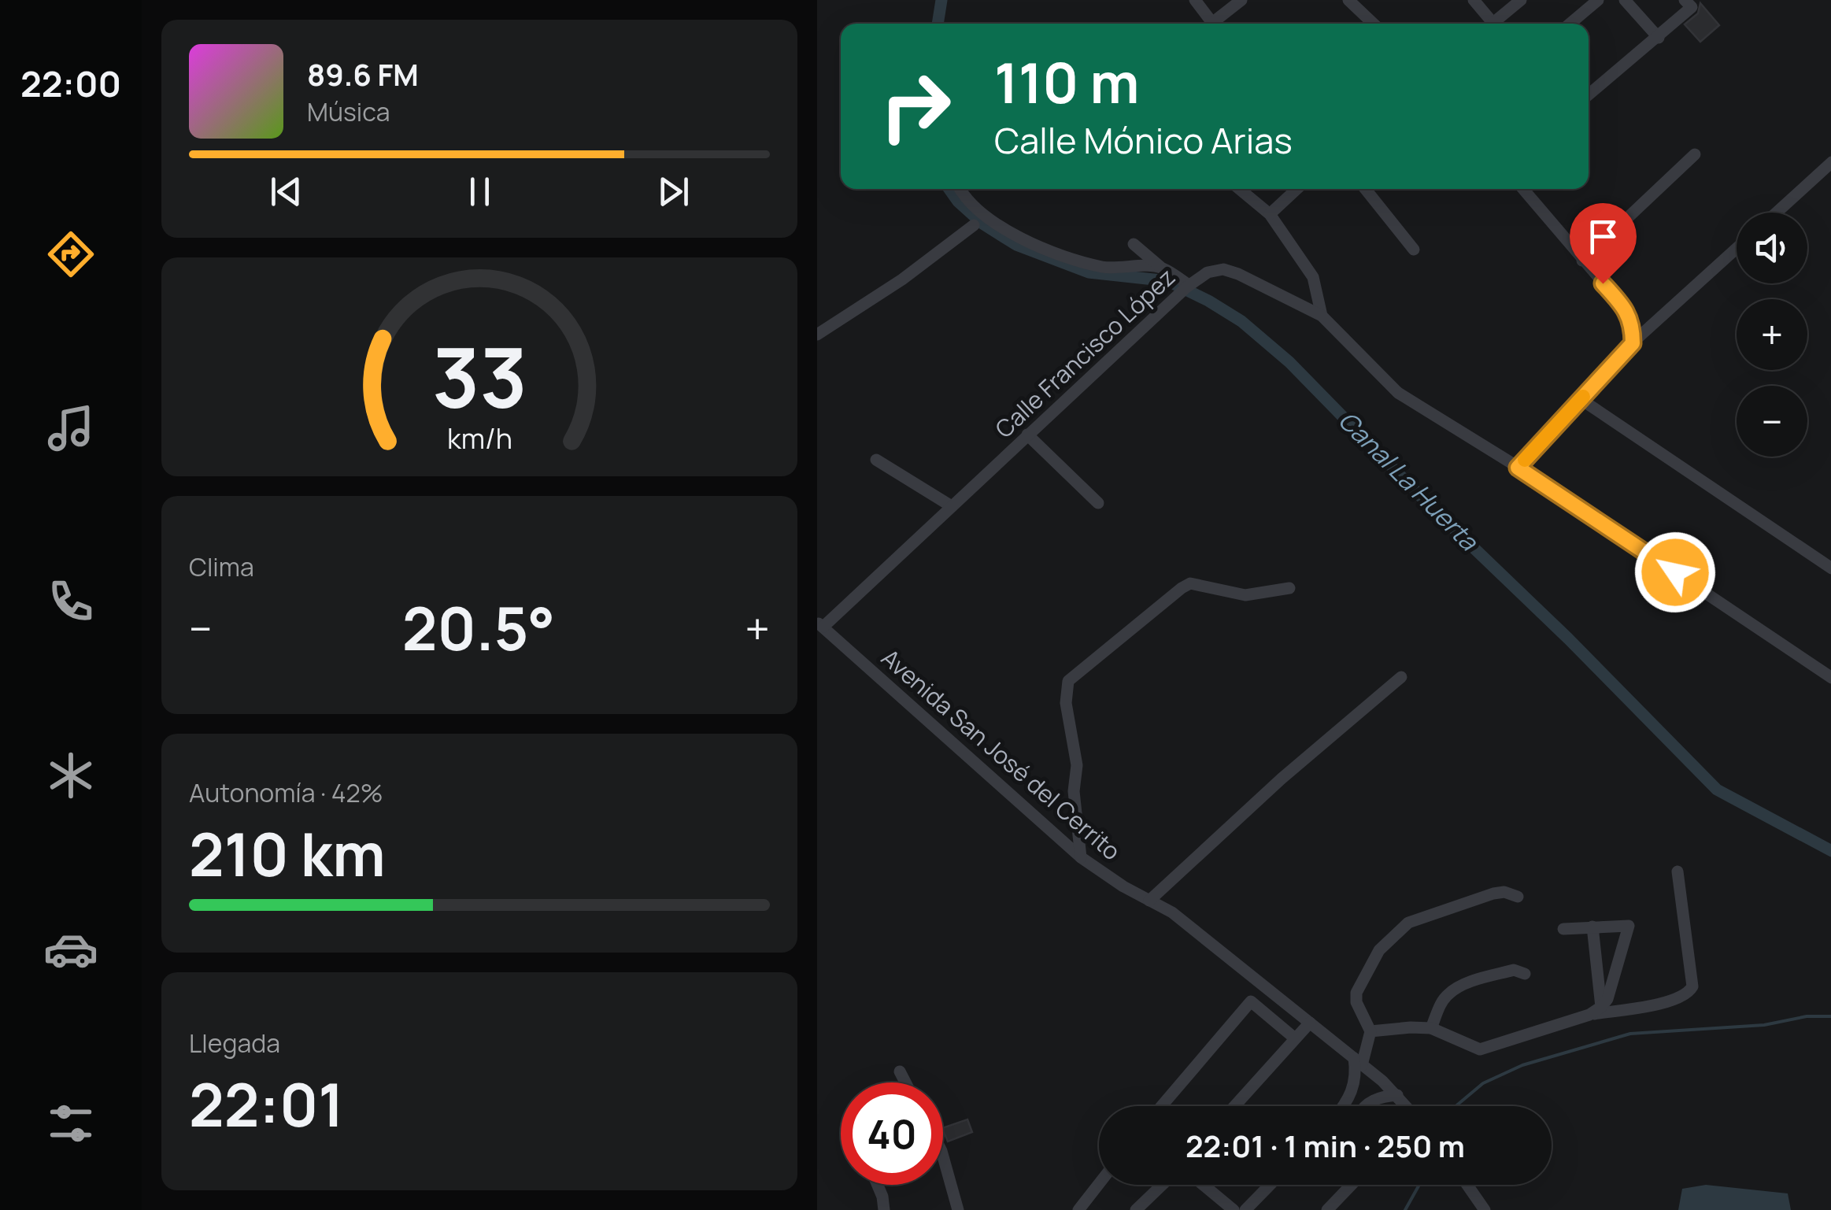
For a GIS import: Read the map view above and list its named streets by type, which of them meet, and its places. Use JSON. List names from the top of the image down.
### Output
{
  "streets": {
    "street": ["Calle Francisco López", "Avenida San José del Cerrito"]
  },
  "crossings": [
    ["Calle Francisco López", "Avenida San José del Cerrito"]
  ],
  "water": ["Canal La Huerta"],
  "page": {
    "tabs": "22:00",
    "turn": ["110 m", "Calle Mónico Arias"],
    "song": ["89.6 FM", "Música"],
    "map_buttons": ["+", "−"],
    "tile": [
      "Clima",
      ["Autonomía · 42%", "210 km"],
      ["Llegada", "22:01"]
    ],
    "heat": ["−", "20.5°", "+"],
    "limit": "40",
    "trip": "22:01 · 1 min · 250 m",
    "gauge": ["33", "km/h"]
  }
}
